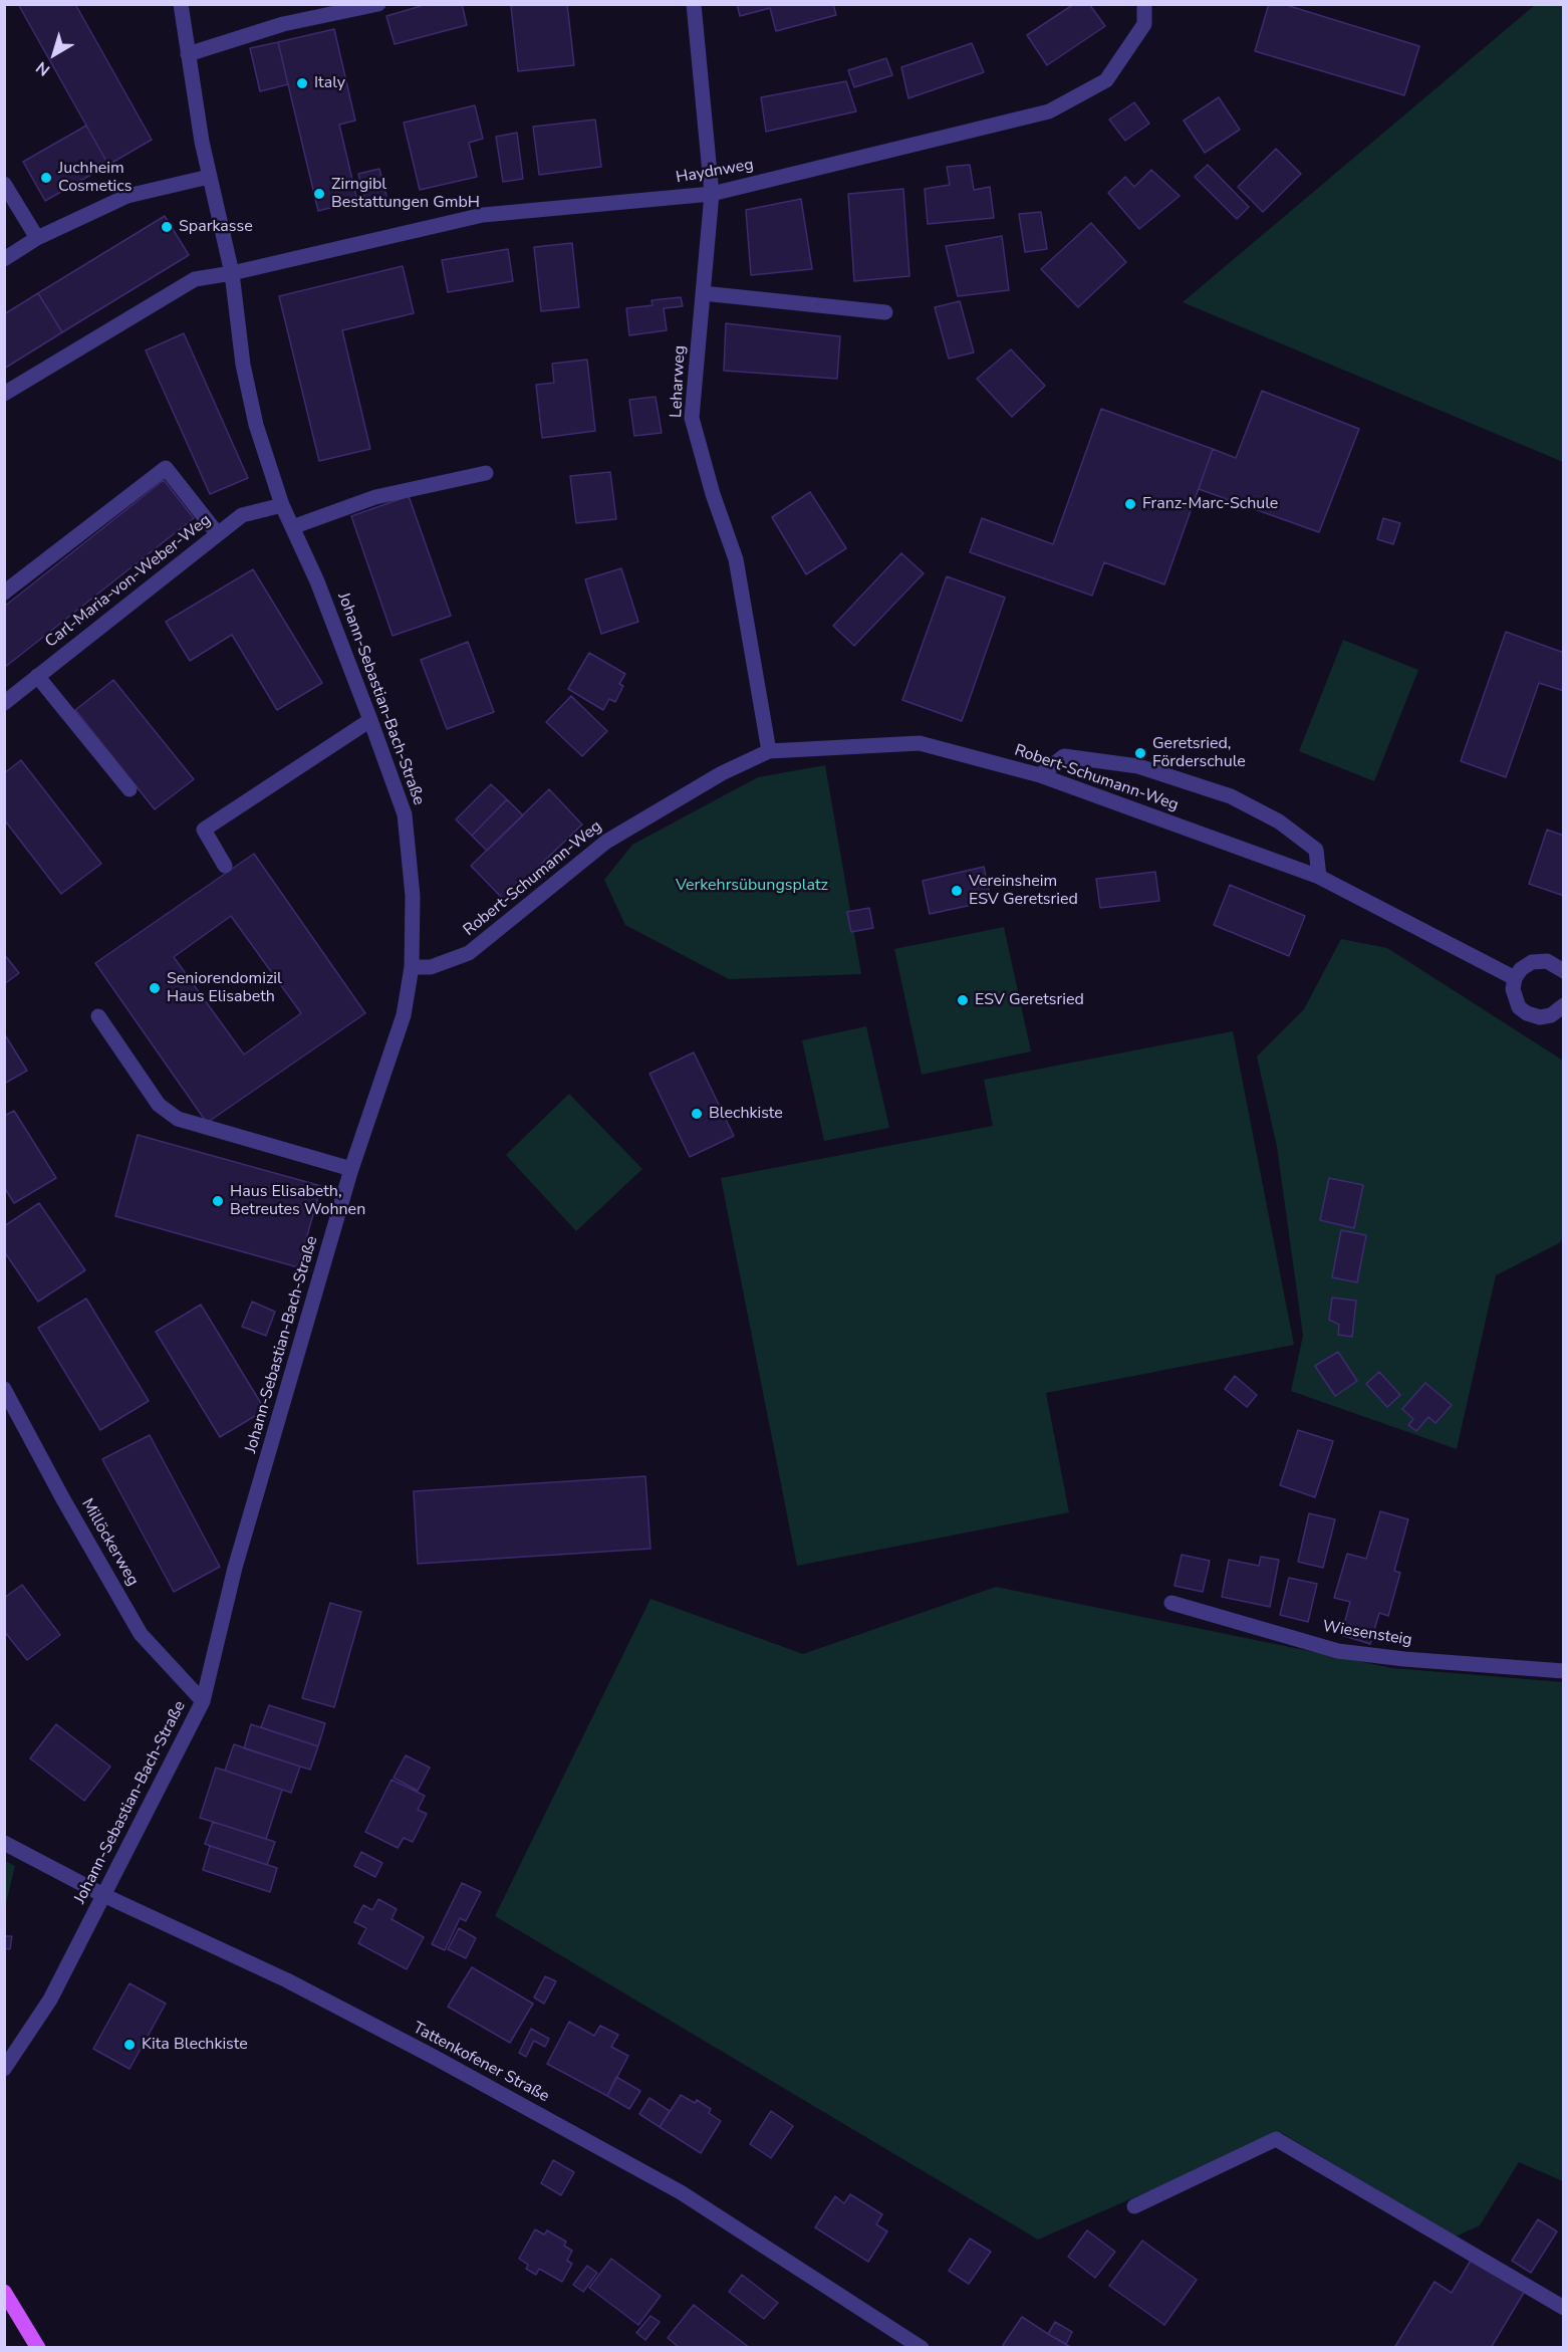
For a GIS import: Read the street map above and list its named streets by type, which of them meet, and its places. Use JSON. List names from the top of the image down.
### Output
{
  "streets": {
    "street": [
      "Haydnweg",
      "Leharweg",
      "Carl-Maria-von-Weber-Weg",
      "Johann-Sebastian-Bach-Straße",
      "Robert-Schumann-Weg",
      "Millöckerweg",
      "Wiesensteig",
      "Tattenkofener Straße"
    ]
  },
  "crossings": [
    ["Haydnweg", "Leharweg"],
    ["Haydnweg", "Johann-Sebastian-Bach-Straße"],
    ["Leharweg", "Robert-Schumann-Weg"],
    ["Carl-Maria-von-Weber-Weg", "Johann-Sebastian-Bach-Straße"],
    ["Johann-Sebastian-Bach-Straße", "Robert-Schumann-Weg"],
    ["Johann-Sebastian-Bach-Straße", "Millöckerweg"],
    ["Johann-Sebastian-Bach-Straße", "Tattenkofener Straße"]
  ],
  "parks": ["Verkehrsübungsplatz"],
  "places": [
    "Italy",
    "Juchheim Cosmetics",
    "Zirngibl Bestattungen GmbH",
    "Sparkasse",
    "Franz-Marc-Schule",
    "Geretsried, Förderschule",
    "Vereinsheim ESV Geretsried",
    "Seniorendomizil Haus Elisabeth",
    "ESV Geretsried",
    "Blechkiste",
    "Haus Elisabeth, Betreutes Wohnen",
    "Kita Blechkiste"
  ],
  "north": "bottom left"
}
